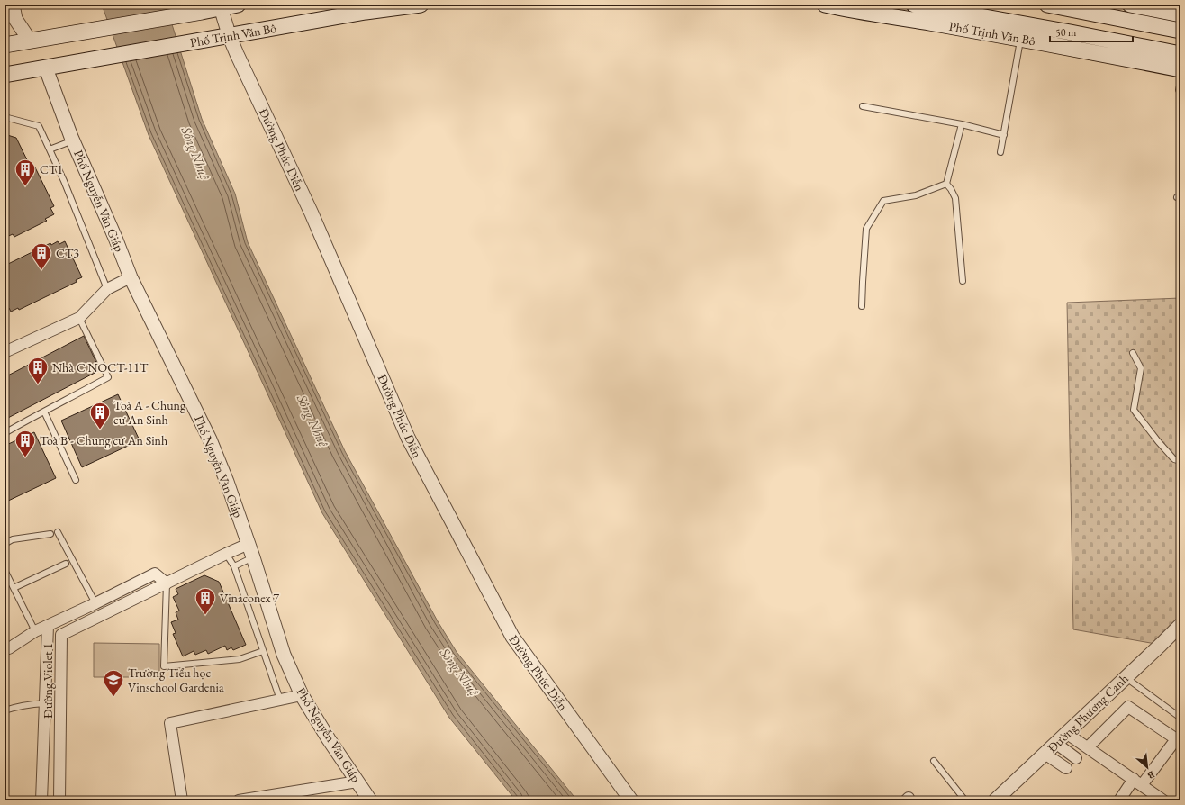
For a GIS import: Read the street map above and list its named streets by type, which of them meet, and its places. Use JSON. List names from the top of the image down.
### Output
{
  "streets": {
    "main road": ["Phố Trịnh Văn Bô"],
    "street": [
      "Đường Phúc Diễn",
      "Phố Nguyễn Văn Giáp",
      "Đường Violet 1",
      "Đường Phương Canh"
    ]
  },
  "crossings": [
    ["Phố Trịnh Văn Bô", "Đường Phúc Diễn"],
    ["Phố Trịnh Văn Bô", "Phố Nguyễn Văn Giáp"]
  ],
  "water": ["Sông Nhuệ"],
  "places": {
    "building": [
      "CT1",
      "CT3",
      "Nhà C NOCT-11T",
      "Toà A - Chung cư An Sinh",
      "Toà B - Chung cư An Sinh",
      "Vinaconex 7"
    ],
    "school or university": ["Trường Tiểu học Vinschool Gardenia"]
  },
  "scale_bar": "50 m",
  "north": "bottom right"
}
